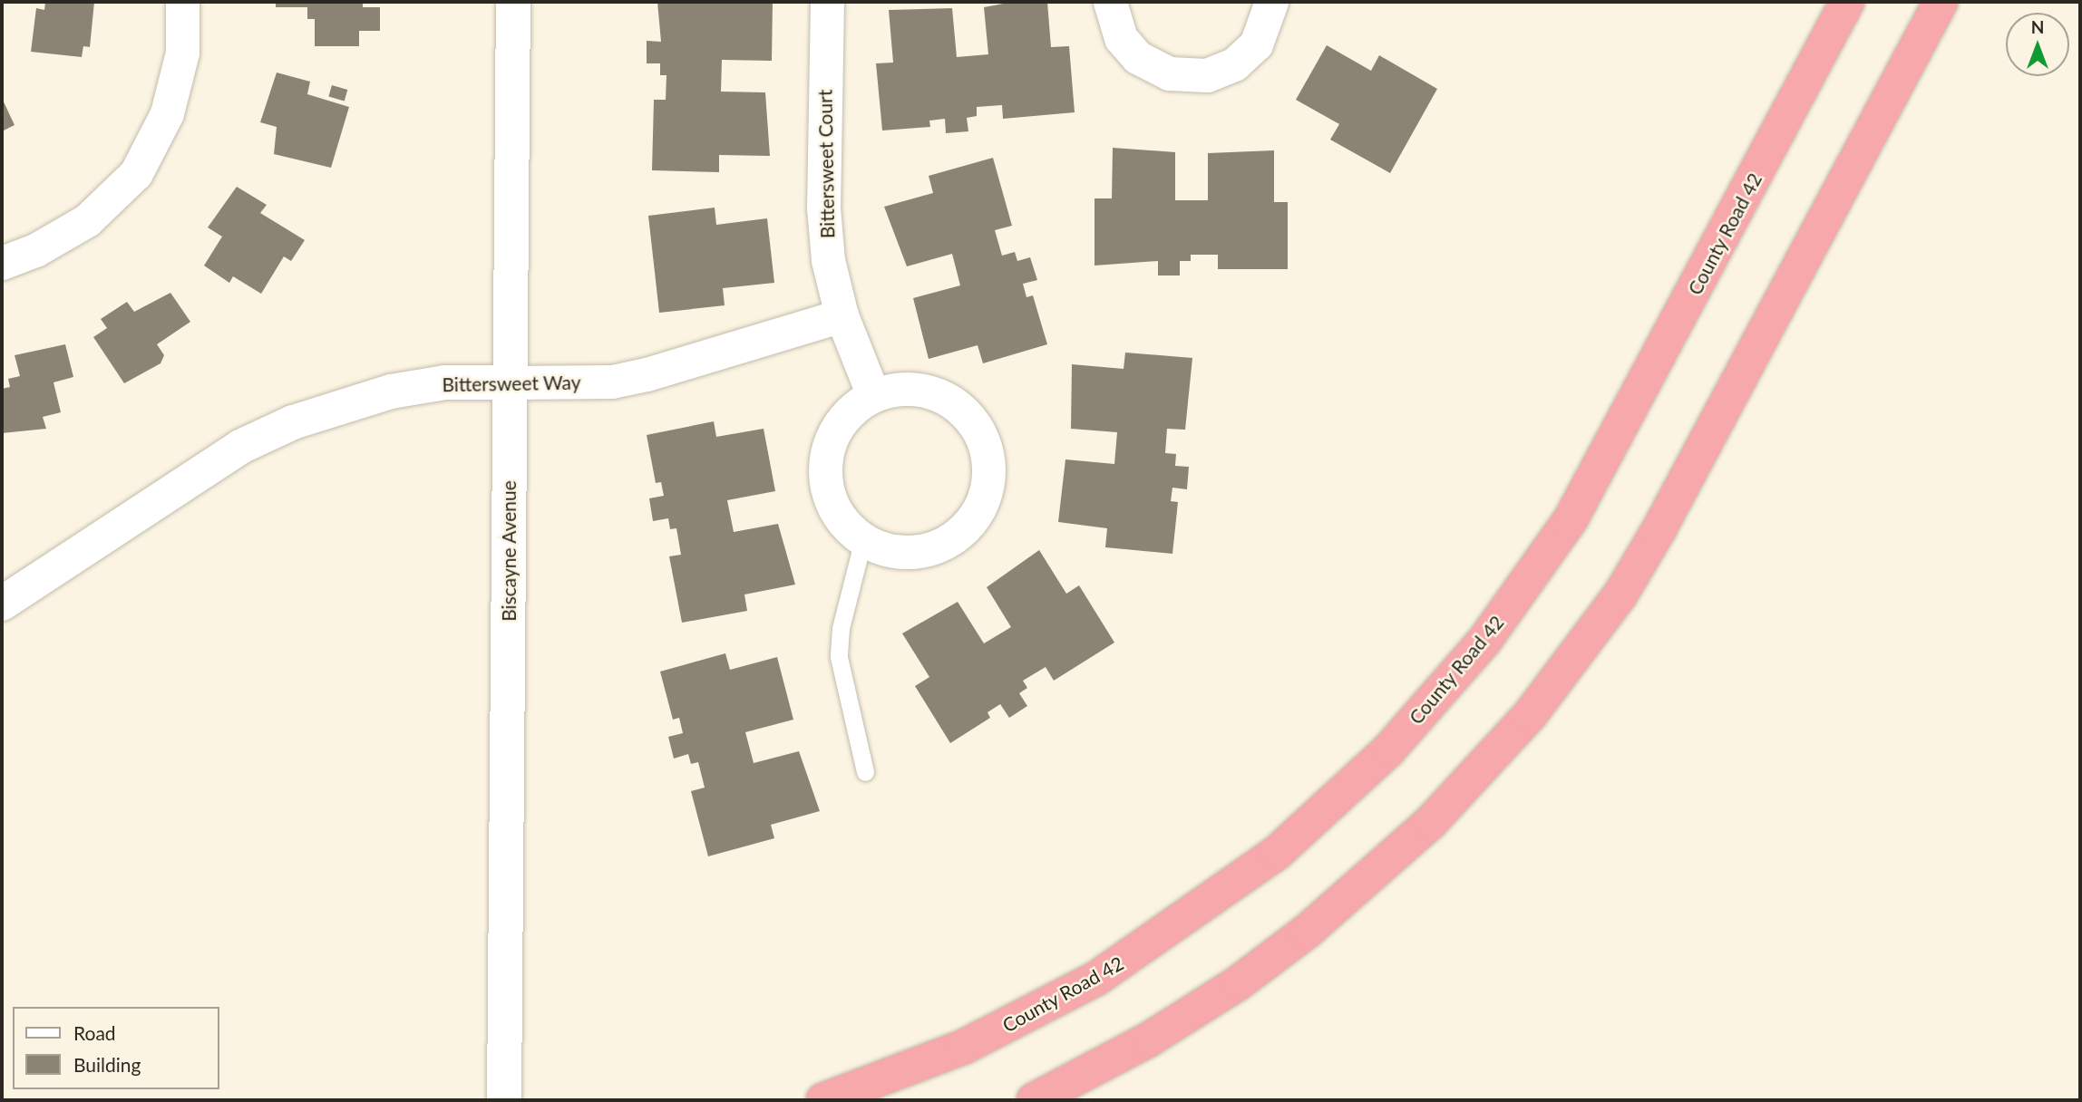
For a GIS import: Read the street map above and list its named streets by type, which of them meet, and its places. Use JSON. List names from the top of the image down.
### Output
{
  "streets": {
    "highway": ["County Road 42"],
    "street": ["Bittersweet Court", "Bittersweet Way", "Biscayne Avenue"]
  },
  "crossings": [
    ["Bittersweet Court", "Bittersweet Way"],
    ["Bittersweet Way", "Biscayne Avenue"]
  ],
  "legend": ["Road", "Building"],
  "north": "top"
}
